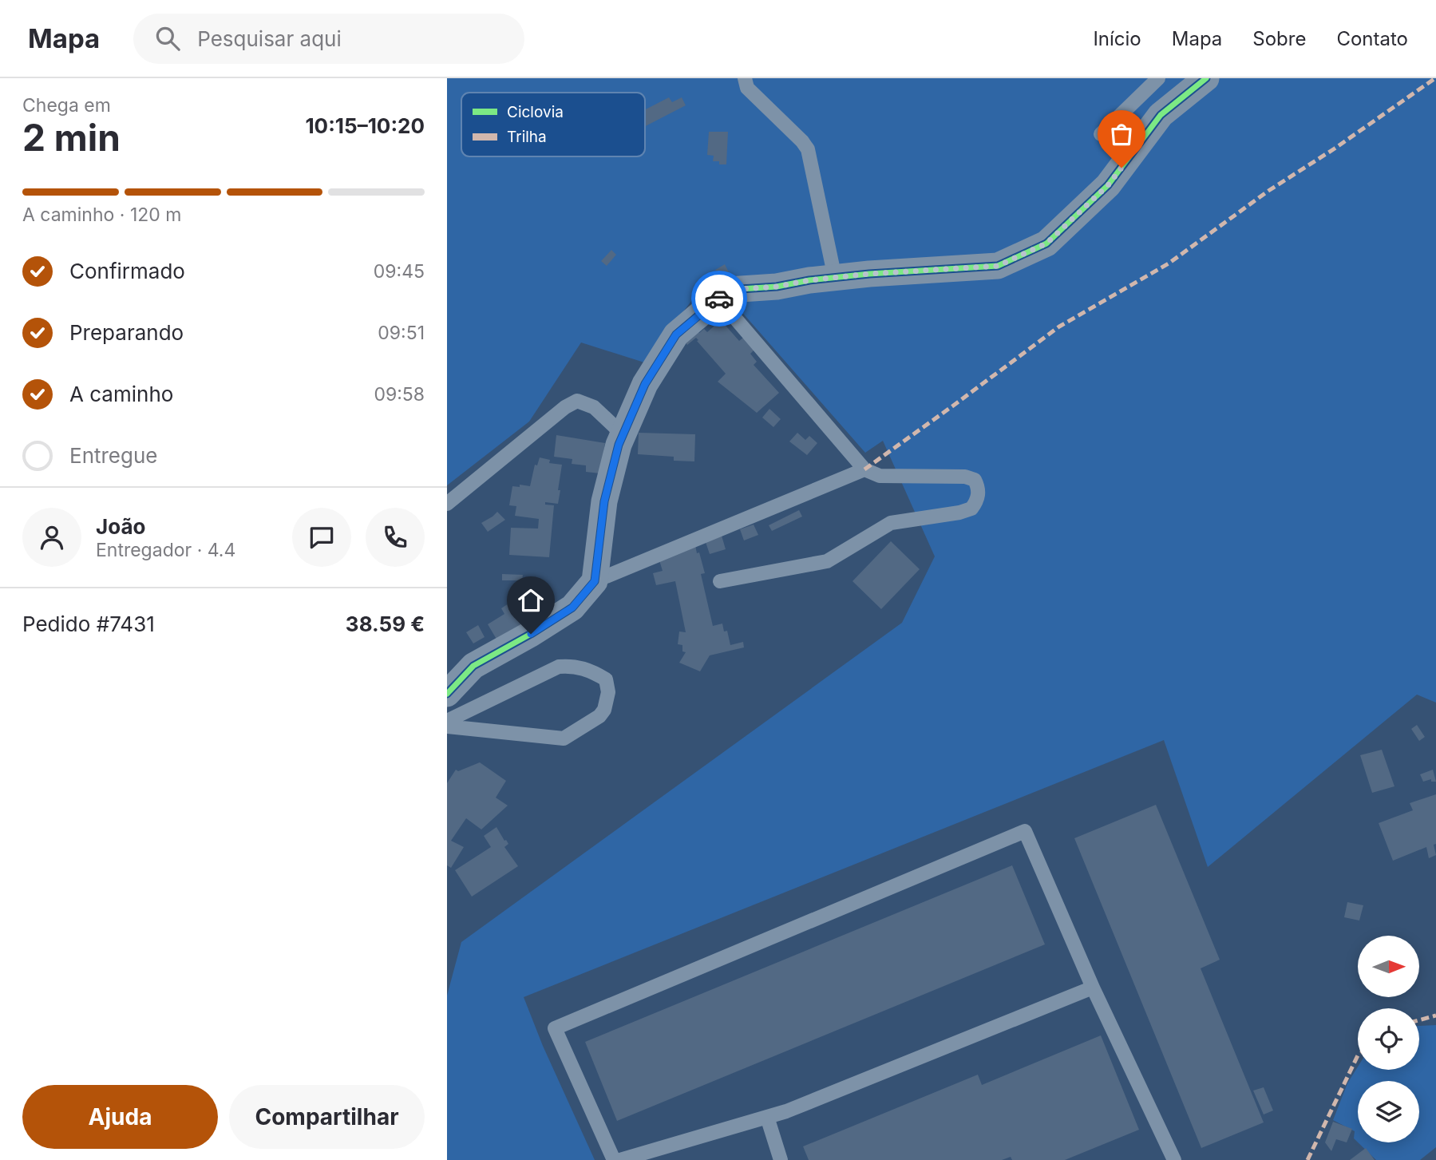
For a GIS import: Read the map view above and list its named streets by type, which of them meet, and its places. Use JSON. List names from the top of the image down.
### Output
{
  "legend": ["Ciclovia", "Trilha"],
  "north": "right",
  "page": {
    "header": "Mapa",
    "search": "Pesquisar aqui",
    "nav": [
      "Início",
      "Mapa",
      "Sobre",
      "Contato"
    ],
    "heading": ["2 min", "Chega em", "10:15–10:20"],
    "panel": [
      "João",
      "Entregador · 4.4",
      "Pedido #7431",
      "38.59 €"
    ],
    "bar": "A caminho · 120 m",
    "list": [
      ["Confirmado", "09:45"],
      ["Preparando", "09:51"],
      ["A caminho", "09:58"],
      "Entregue"
    ],
    "buttons": ["Ajuda", "Compartilhar"]
  }
}
